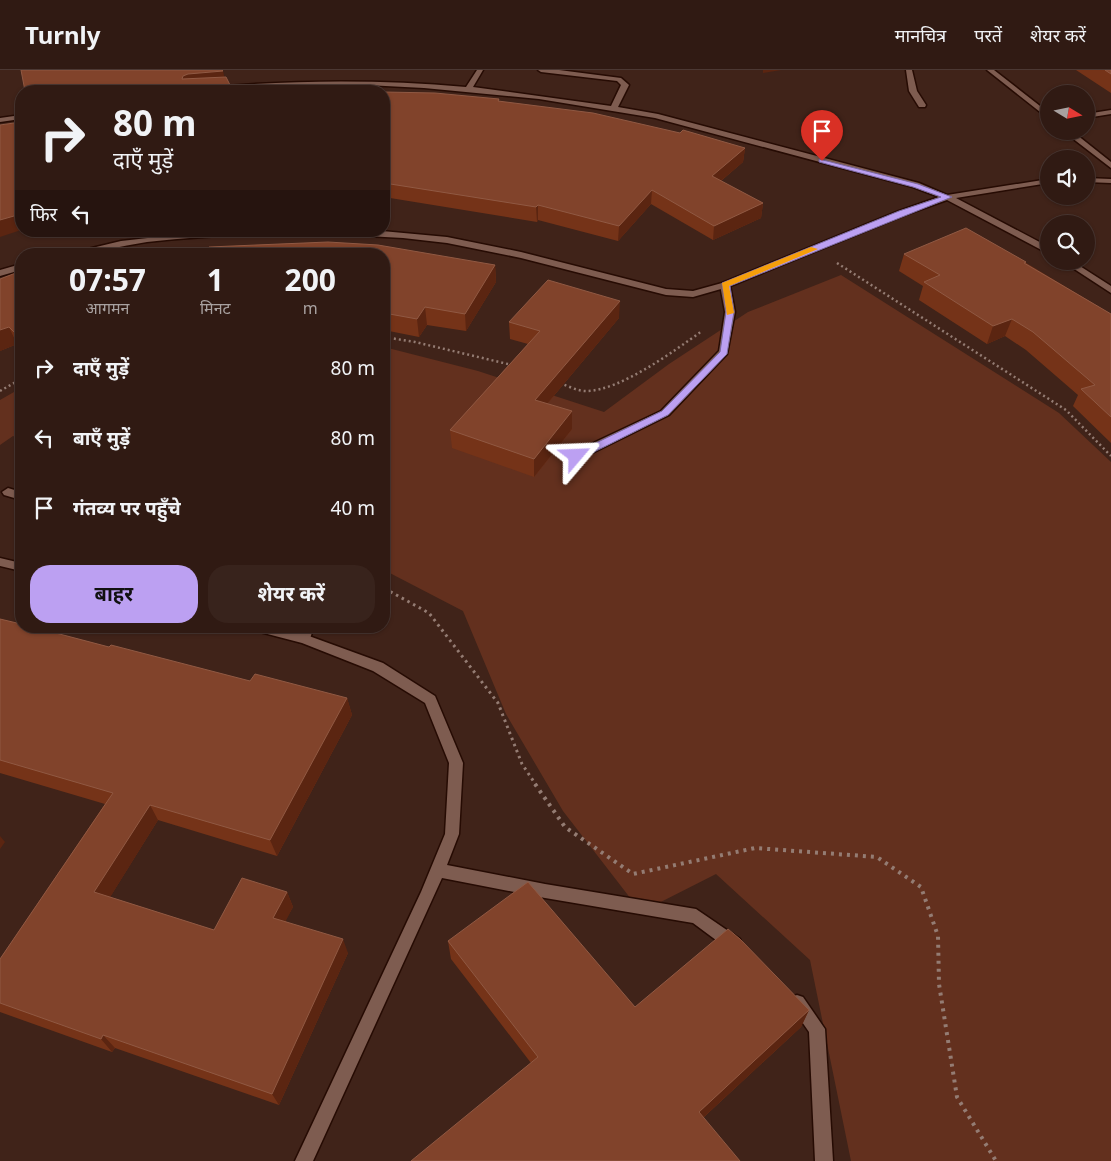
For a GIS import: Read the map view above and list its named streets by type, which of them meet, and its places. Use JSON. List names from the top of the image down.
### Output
{
  "north": "right",
  "page": {
    "header": "Turnly",
    "nav": ["मानचित्र", "परतें", "शेयर करें"],
    "turn": ["80 m", "दाएँ मुड़ें"],
    "then": "फिर",
    "eta": [
      "07:57",
      "आगमन",
      "1",
      "मिनट",
      "200",
      "m"
    ],
    "list": [
      {
        "name": "दाएँ मुड़ें",
        "value": "80 m"
      },
      {
        "name": "बाएँ मुड़ें",
        "value": "80 m"
      },
      {
        "name": "गंतव्य पर पहुँचे",
        "value": "40 m"
      }
    ],
    "buttons": ["बाहर", "शेयर करें"]
  }
}
